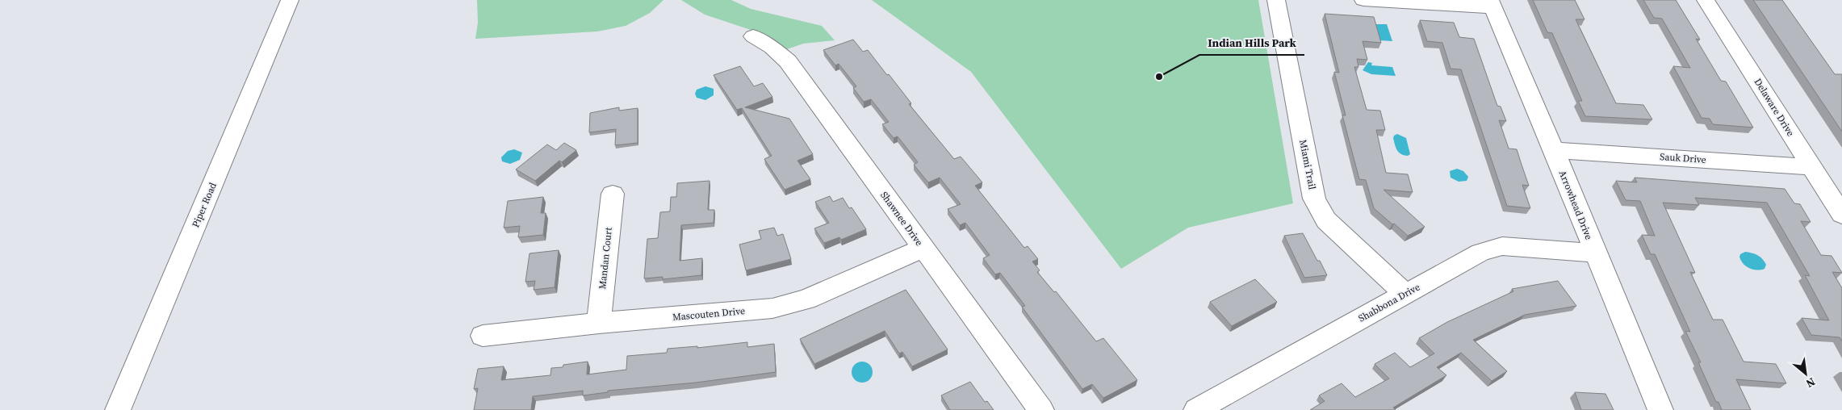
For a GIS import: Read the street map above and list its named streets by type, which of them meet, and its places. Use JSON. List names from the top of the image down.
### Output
{
  "streets": {
    "street": [
      "Delaware Drive",
      "Sauk Drive",
      "Miami Trail",
      "Piper Road",
      "Arrowhead Drive",
      "Shawnee Drive",
      "Mandan Court",
      "Shabbona Drive",
      "Mascouten Drive"
    ]
  },
  "crossings": [
    ["Delaware Drive", "Sauk Drive"],
    ["Sauk Drive", "Arrowhead Drive"],
    ["Miami Trail", "Shabbona Drive"],
    ["Arrowhead Drive", "Shabbona Drive"],
    ["Shawnee Drive", "Mascouten Drive"],
    ["Mandan Court", "Mascouten Drive"]
  ],
  "places": ["Indian Hills Park"],
  "north": "bottom right"
}
